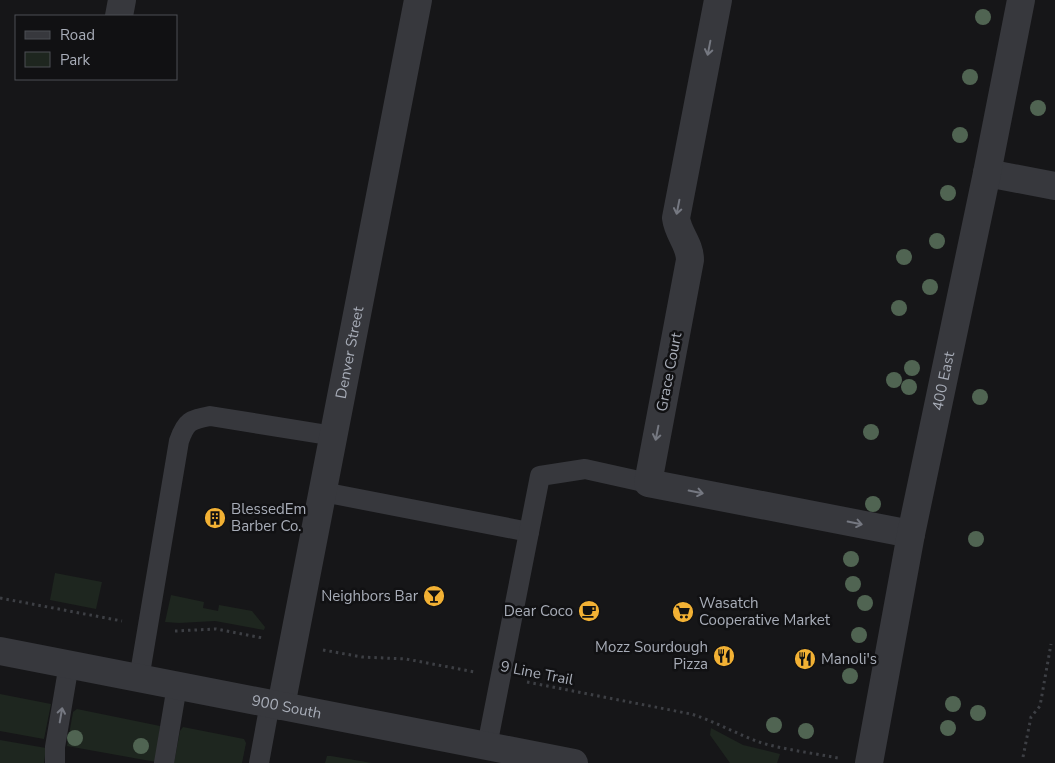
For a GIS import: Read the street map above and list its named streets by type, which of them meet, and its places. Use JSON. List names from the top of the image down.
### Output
{
  "streets": {
    "street": [
      "Denver Street",
      "Grace Court",
      "400 East",
      "900 South"
    ],
    "path": ["9 Line Trail"]
  },
  "crossings": [
    ["Denver Street", "900 South"]
  ],
  "one_way": ["Grace Court"],
  "places": {
    "building": ["BlessedEm Barber Co."],
    "bar": ["Neighbors Bar"],
    "cafe": ["Dear Coco"],
    "supermarket": ["Wasatch Cooperative Market"],
    "restaurant": ["Mozz Sourdough Pizza", "Manoli's"]
  },
  "legend": ["Road", "Park"]
}
